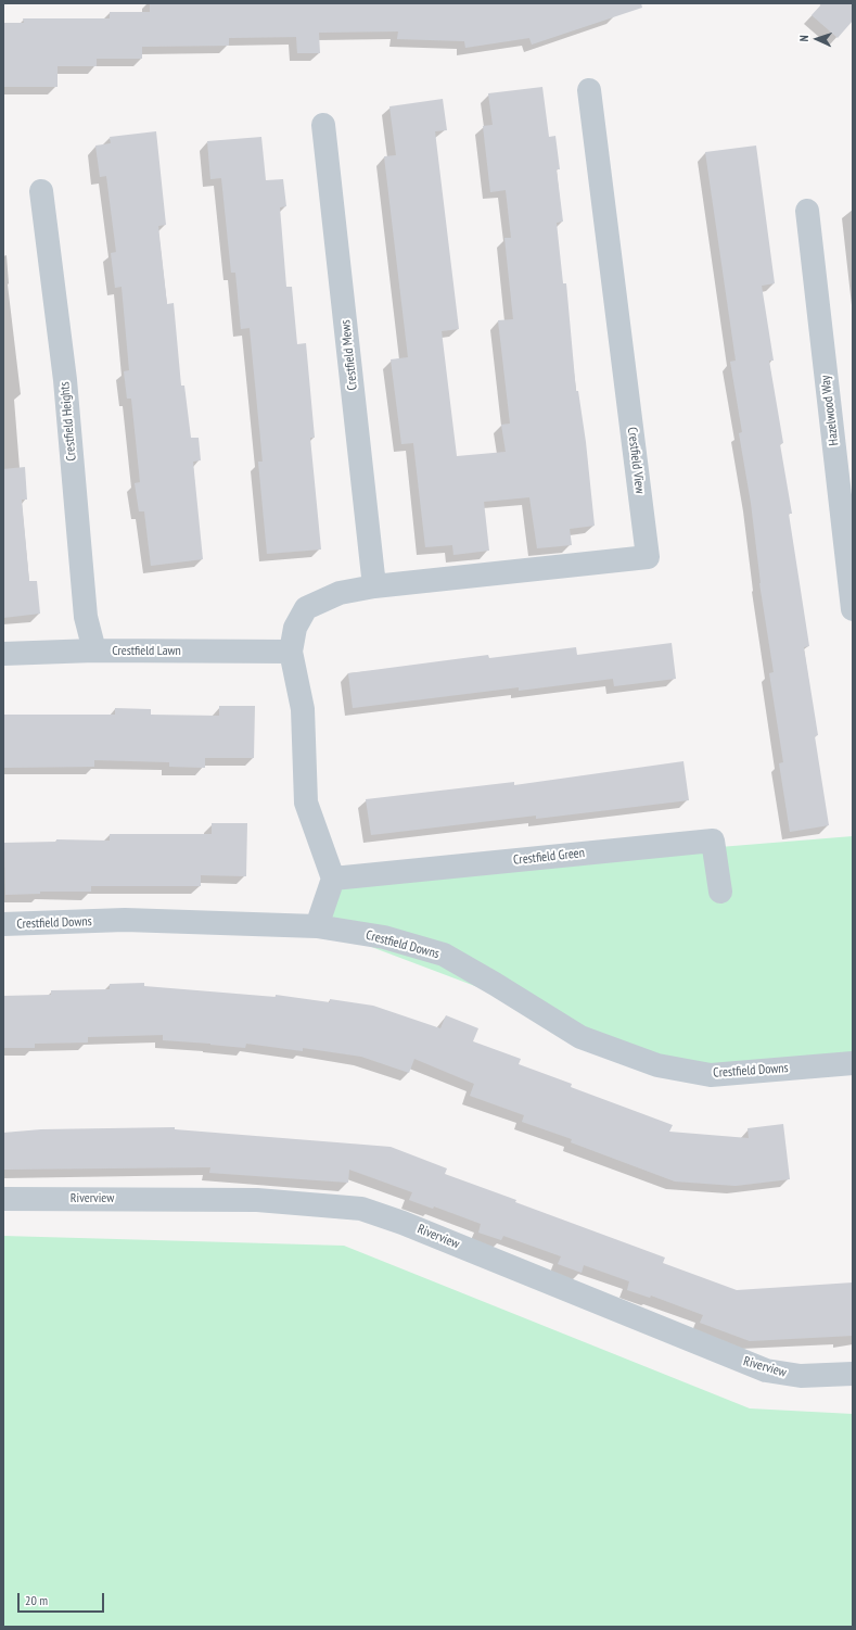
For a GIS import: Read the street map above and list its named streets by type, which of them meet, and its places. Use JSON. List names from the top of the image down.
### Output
{
  "streets": {
    "street": [
      "Crestfield Mews",
      "Hazelwood Way",
      "Crestfield Heights",
      "Crestfield View",
      "Crestfield Lawn",
      "Crestfield Green",
      "Crestfield Downs",
      "Riverview"
    ]
  },
  "crossings": [
    ["Crestfield Mews", "Crestfield View"],
    ["Crestfield Heights", "Crestfield Lawn"]
  ],
  "scale_bar": "20 m",
  "north": "left"
}
